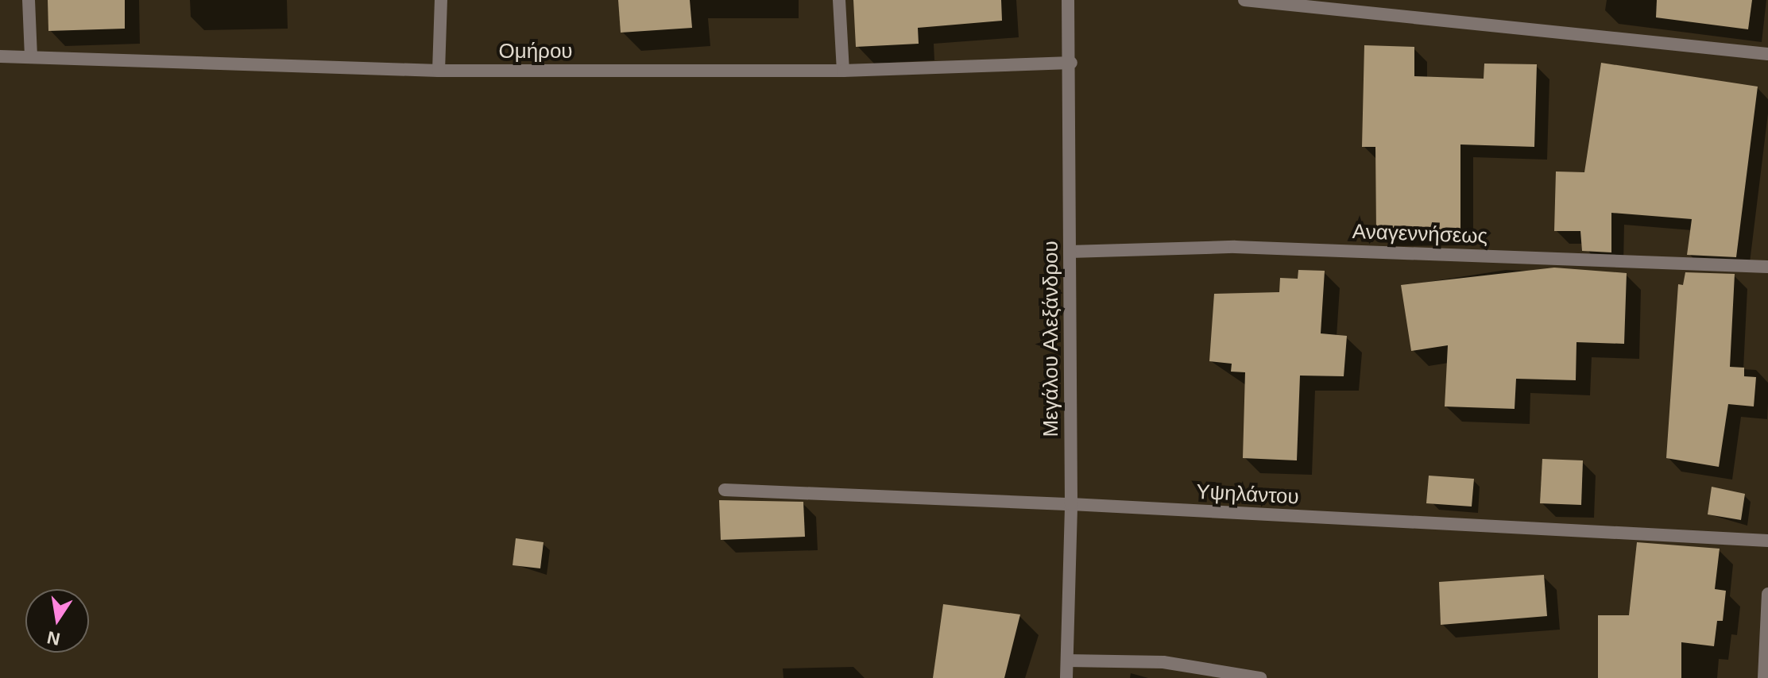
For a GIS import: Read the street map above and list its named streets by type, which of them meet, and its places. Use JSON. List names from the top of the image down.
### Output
{
  "streets": {
    "street": [
      "Ομήρου",
      "Αναγεννήσεως",
      "Μεγάλου Αλεξάνδρου",
      "Υψηλάντου"
    ]
  },
  "crossings": [
    ["Ομήρου", "Μεγάλου Αλεξάνδρου"],
    ["Αναγεννήσεως", "Μεγάλου Αλεξάνδρου"],
    ["Μεγάλου Αλεξάνδρου", "Υψηλάντου"]
  ],
  "north": "bottom"
}
